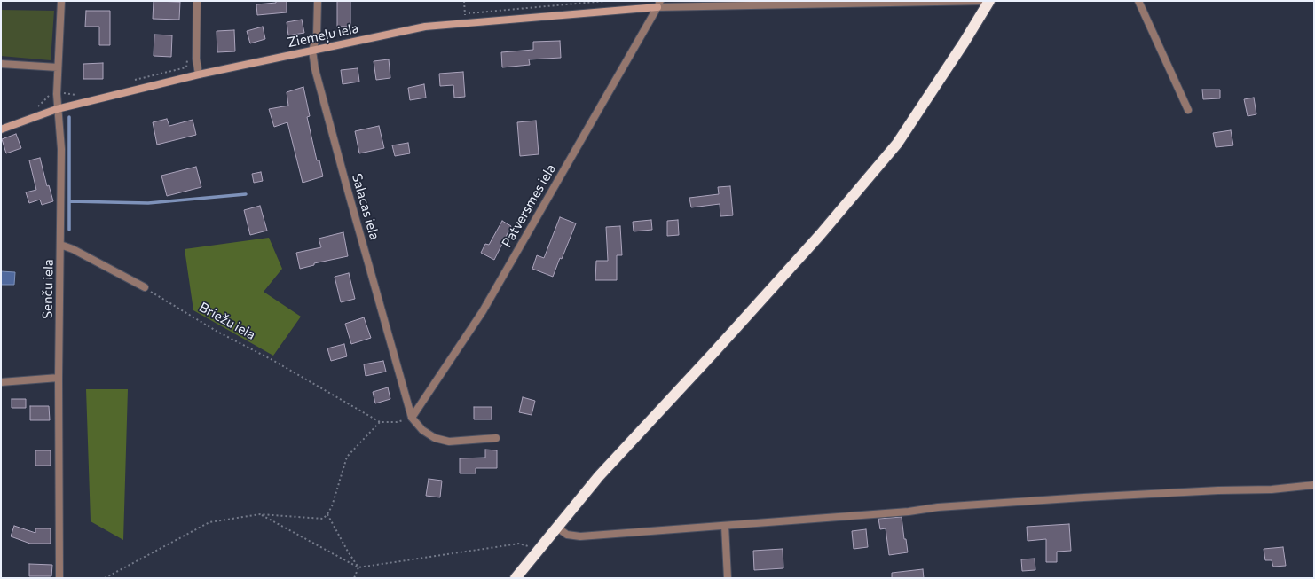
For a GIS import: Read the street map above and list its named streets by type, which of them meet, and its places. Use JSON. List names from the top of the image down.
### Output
{
  "streets": {
    "street": [
      "Ziemeļu iela",
      "Patversmes iela",
      "Salacas iela",
      "Senču iela"
    ],
    "path": ["Briežu iela"]
  },
  "crossings": [
    ["Ziemeļu iela", "Patversmes iela"],
    ["Ziemeļu iela", "Salacas iela"],
    ["Ziemeļu iela", "Senču iela"],
    ["Patversmes iela", "Salacas iela"]
  ]
}
